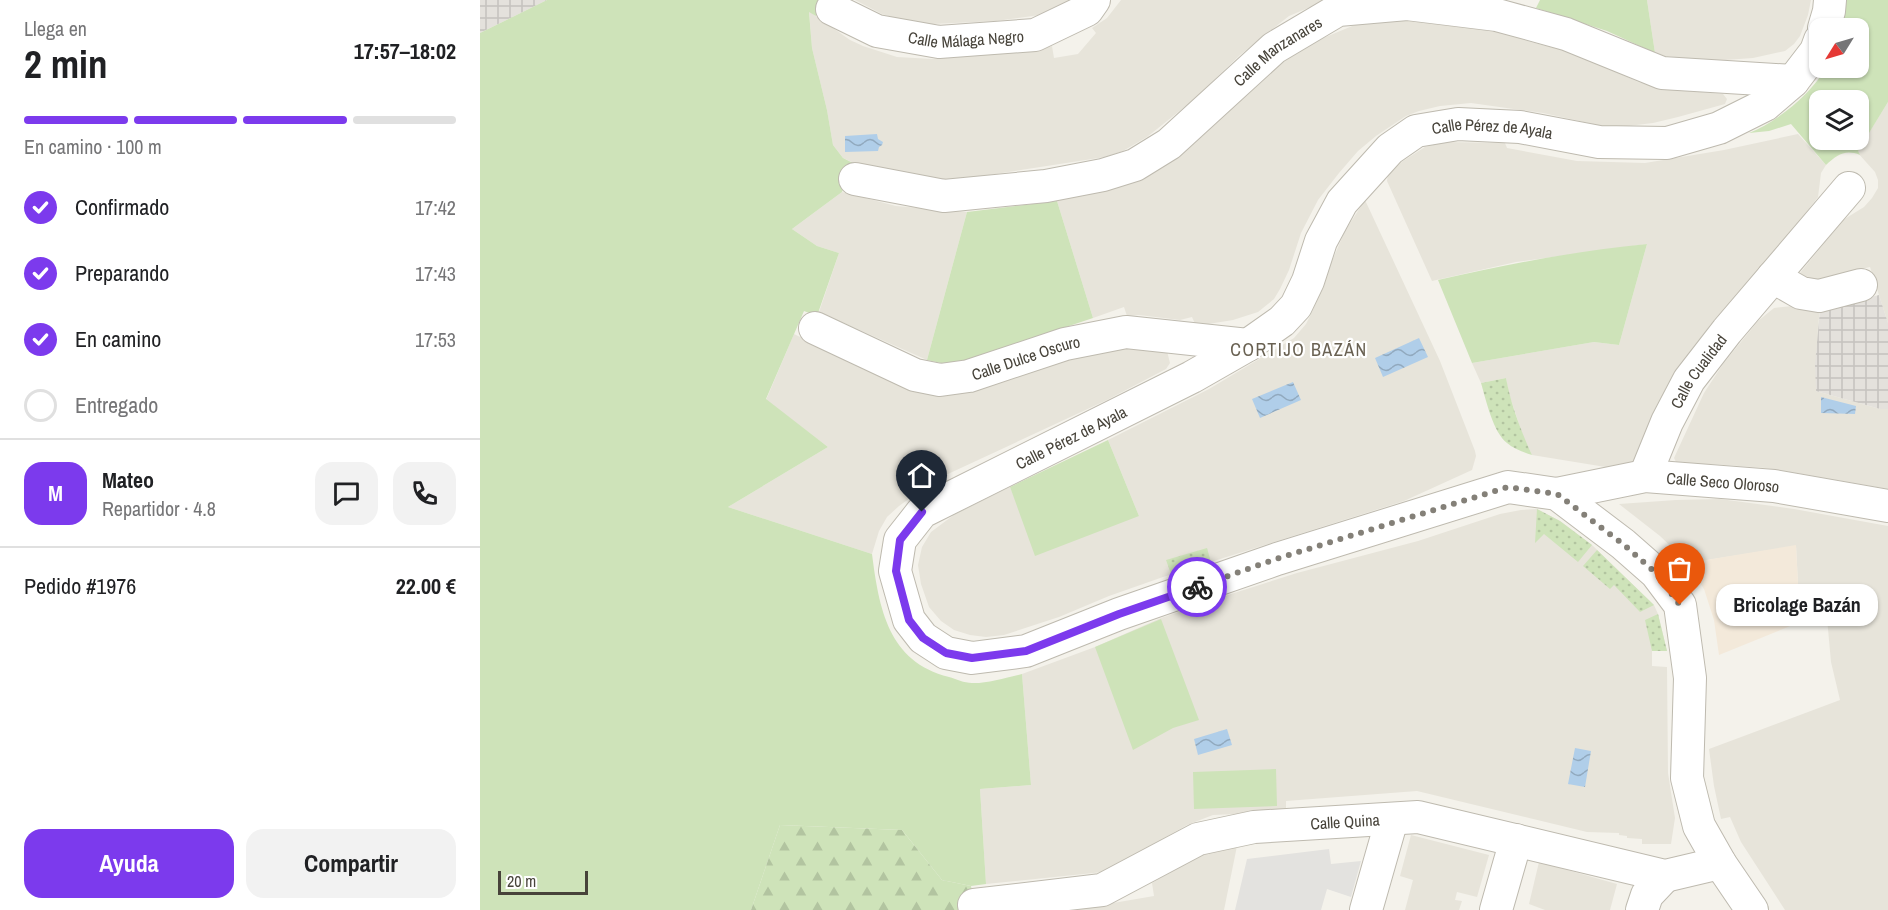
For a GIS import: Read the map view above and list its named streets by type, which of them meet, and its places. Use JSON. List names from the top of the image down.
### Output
{
  "streets": {
    "street": [
      "Calle Málaga Negro",
      "Calle Manzanares",
      "Calle Pérez de Ayala",
      "Calle Dulce Oscuro",
      "Calle Cualidad",
      "Calle Seco Oloroso",
      "Calle Quina"
    ]
  },
  "crossings": [
    ["Calle Manzanares", "Calle Pérez de Ayala"],
    ["Calle Pérez de Ayala", "Calle Dulce Oscuro"],
    ["Calle Pérez de Ayala", "Calle Seco Oloroso"],
    ["Calle Cualidad", "Calle Seco Oloroso"]
  ],
  "districts": ["CORTIJO BAZÁN"],
  "places": ["Bricolage Bazán"],
  "scale_bar": "20 m",
  "north": "bottom left",
  "page": {
    "heading": ["2 min", "Llega en", "17:57–18:02"],
    "panel": [
      "Mateo",
      "Repartidor · 4.8",
      "Pedido #1976",
      "22.00 €"
    ],
    "bar": "En camino · 100 m",
    "list": [
      ["Confirmado", "17:42"],
      ["Preparando", "17:43"],
      ["En camino", "17:53"],
      "Entregado"
    ],
    "round": "M",
    "bubble": "Bricolage Bazán",
    "buttons": ["Ayuda", "Compartir"],
    "scale": "20 m"
  }
}
